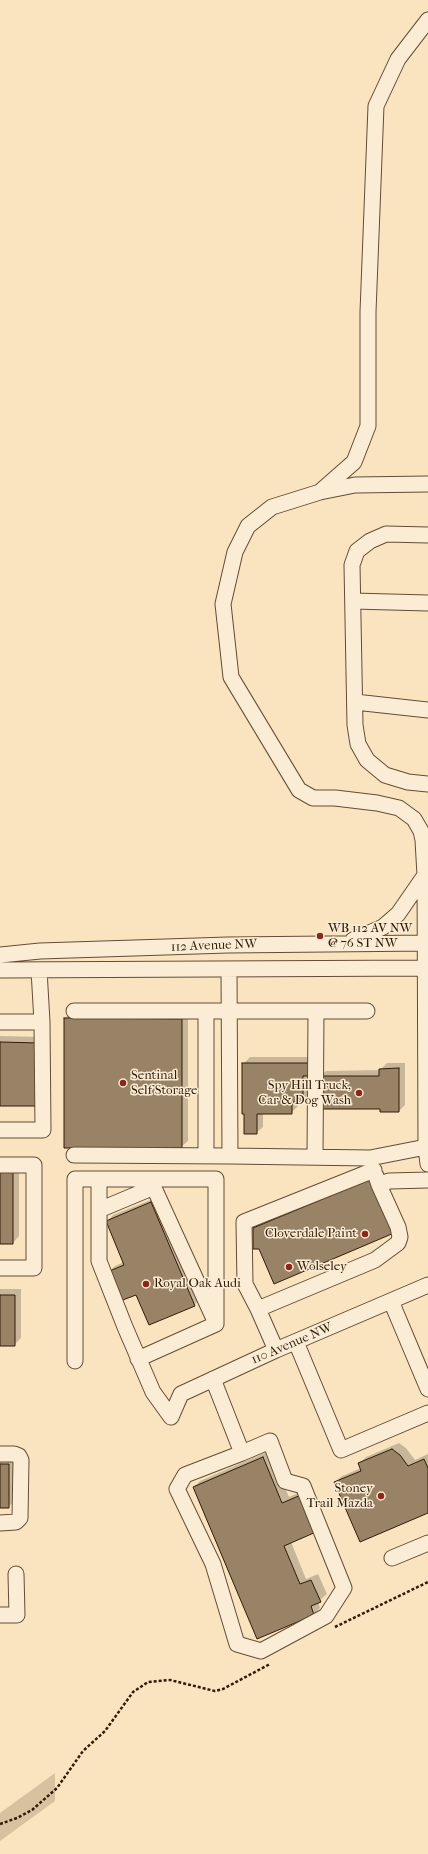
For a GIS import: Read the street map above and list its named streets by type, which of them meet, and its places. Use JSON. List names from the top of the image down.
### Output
{
  "streets": {
    "street": ["112 Avenue NW", "110 Avenue NW"]
  },
  "places": [
    "WB 112 AV NW @ 76 ST NW",
    "Sentinal Self Storage",
    "Spy Hill Truck, Car & Dog Wash",
    "Cloverdale Paint",
    "Wolseley",
    "Royal Oak Audi",
    "Stoney Trail Mazda"
  ]
}
